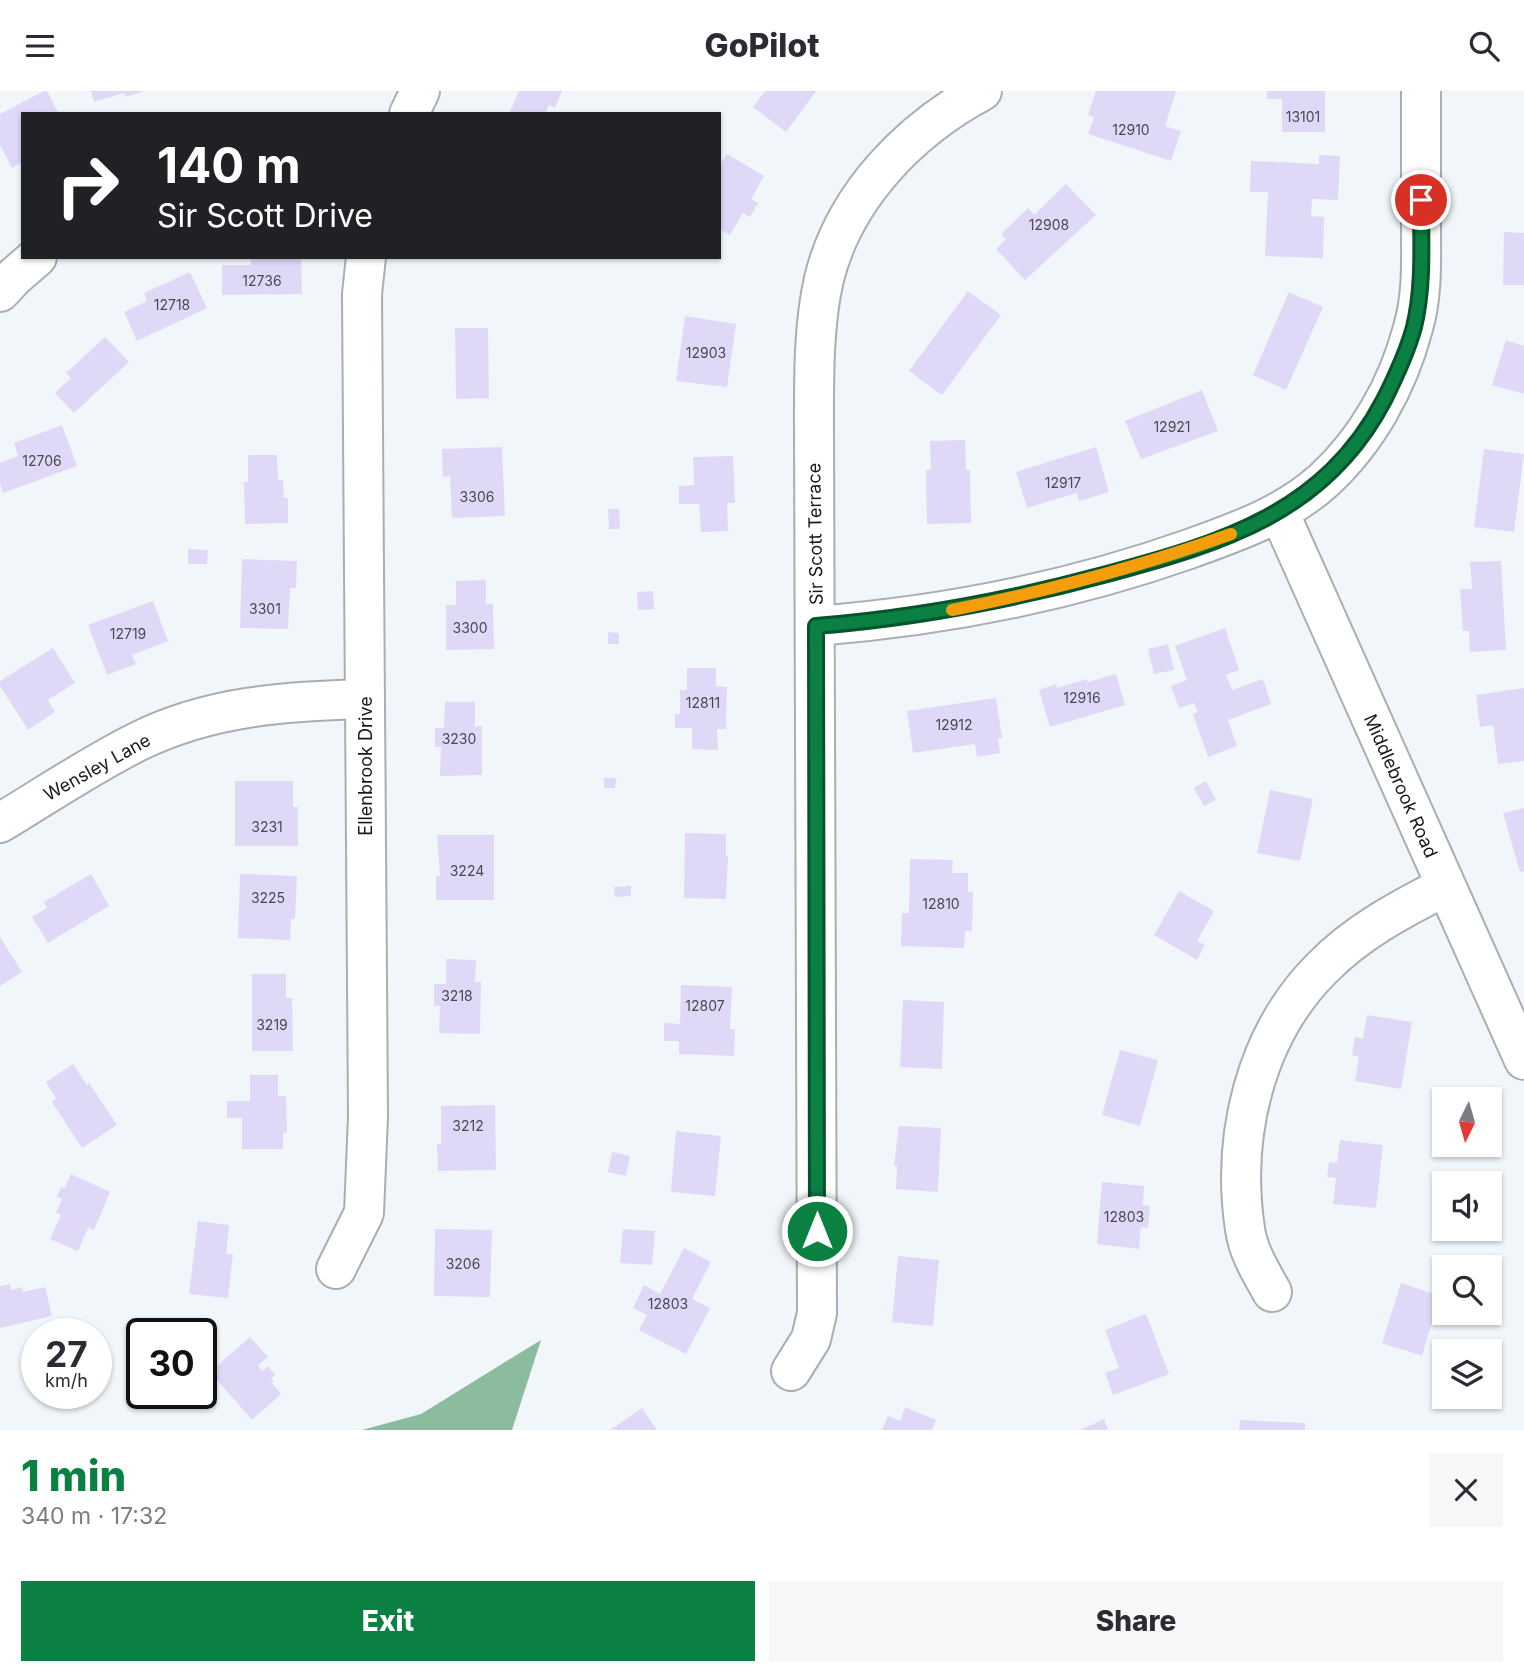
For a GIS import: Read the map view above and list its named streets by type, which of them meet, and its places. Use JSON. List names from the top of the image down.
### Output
{
  "streets": {
    "street": [
      "Sir Scott Terrace",
      "Ellenbrook Drive",
      "Wensley Lane",
      "Middlebrook Road"
    ]
  },
  "crossings": [
    ["Ellenbrook Drive", "Wensley Lane"]
  ],
  "house_numbers": [
    "13101",
    "12910",
    "12908",
    "12736",
    "12718",
    "12903",
    "12921",
    "12706",
    "12917",
    "3306",
    "3301",
    "3300",
    "12719",
    "12916",
    "12811",
    "12912",
    "3230",
    "3231",
    "3224",
    "3225",
    "12810",
    "3218",
    "12807",
    "3219",
    "3212",
    "12803",
    "3206",
    "12803"
  ],
  "north": "bottom",
  "page": {
    "header": "GoPilot",
    "turn": ["140 m", "Sir Scott Drive"],
    "speed": "27 km/h",
    "limit": "30",
    "heading": ["1 min", "340 m · 17:32"],
    "buttons": ["Exit", "Share"]
  }
}
